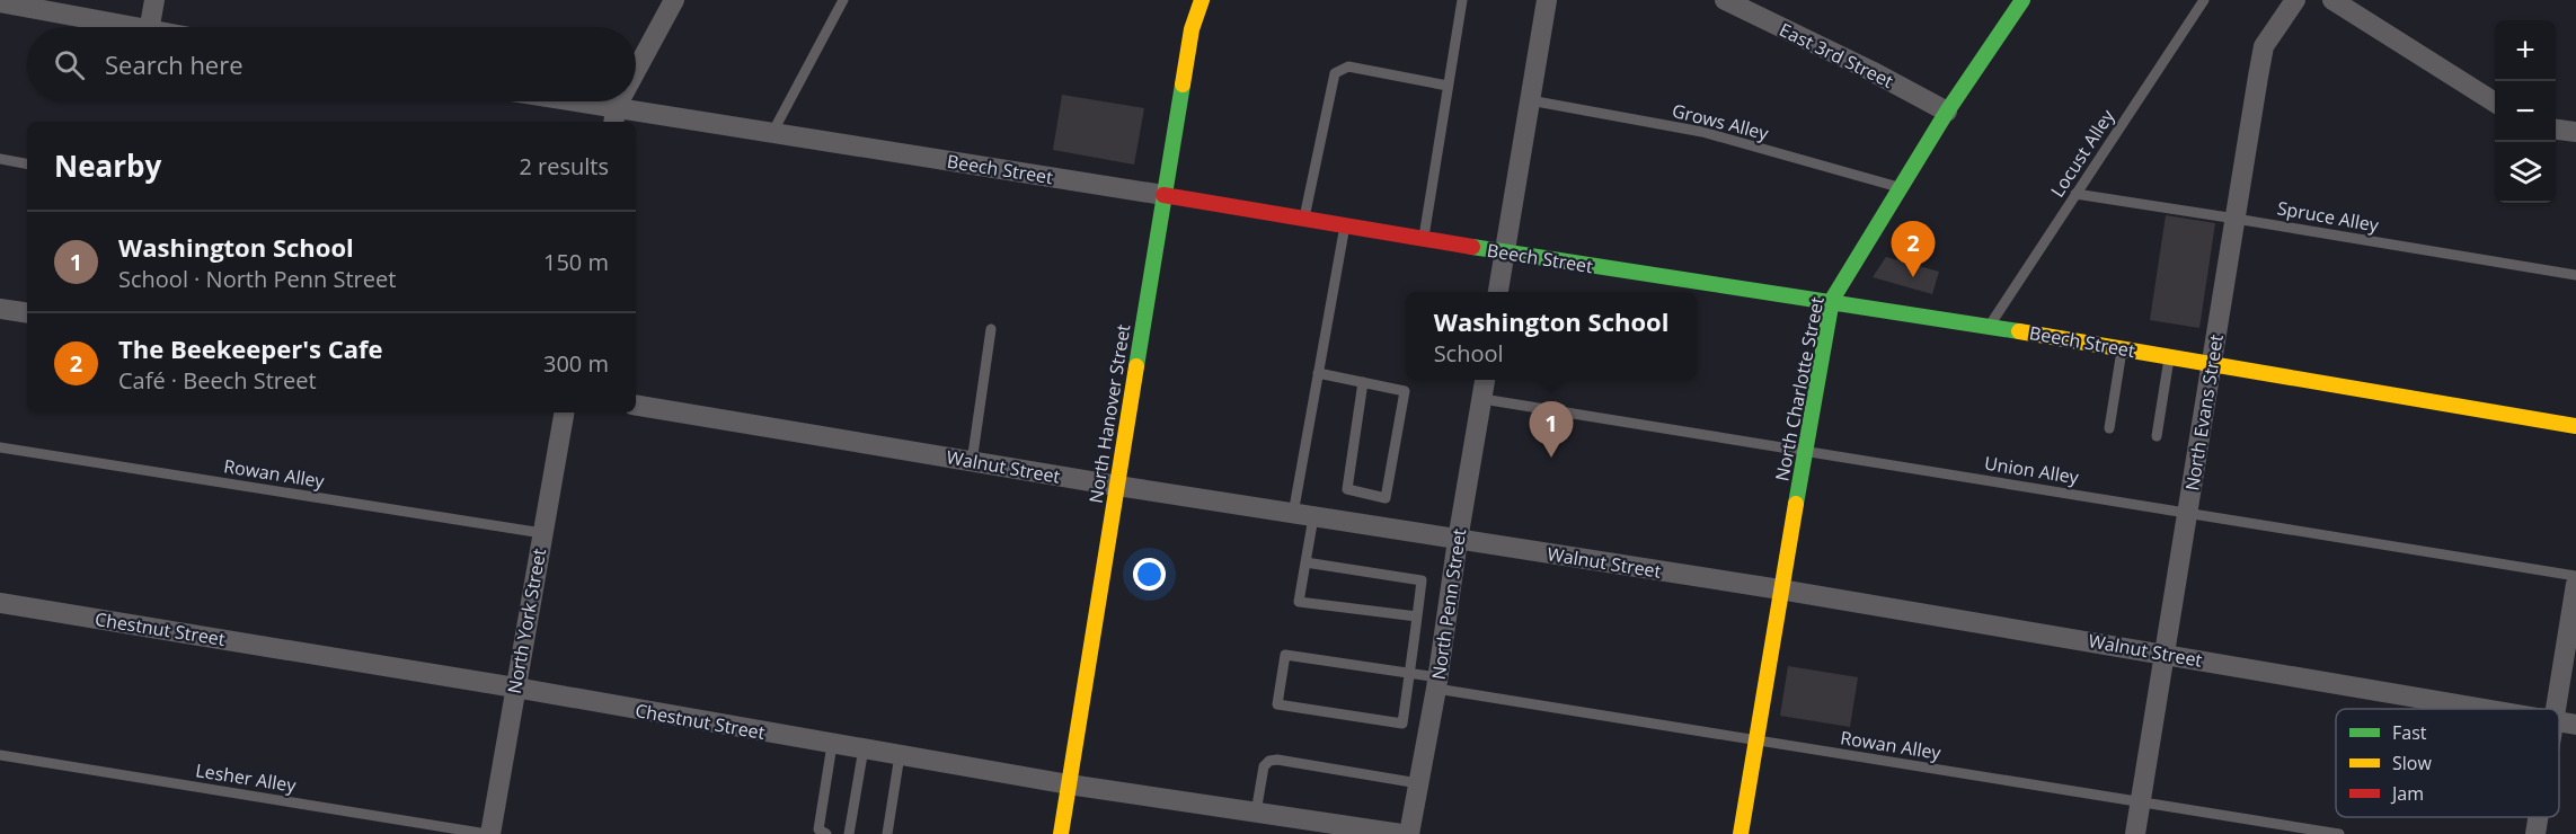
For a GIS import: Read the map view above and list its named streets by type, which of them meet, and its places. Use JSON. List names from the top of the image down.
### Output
{
  "streets": {
    "street": [
      "East 3rd Street",
      "Beech Street",
      "North Charlotte Street",
      "North Evans Street",
      "North Hanover Street",
      "Walnut Street",
      "North Penn Street",
      "North York Street",
      "Chestnut Street"
    ],
    "lane": [
      "Grows Alley",
      "Locust Alley",
      "Spruce Alley",
      "Union Alley",
      "Rowan Alley",
      "Lesher Alley"
    ]
  },
  "crossings": [
    ["East 3rd Street", "North Charlotte Street"],
    ["Grows Alley", "North Charlotte Street"],
    ["Locust Alley", "Beech Street"],
    ["Locust Alley", "Spruce Alley"],
    ["Beech Street", "North Charlotte Street"],
    ["Beech Street", "North Evans Street"],
    ["Beech Street", "North Hanover Street"],
    ["Spruce Alley", "North Evans Street"],
    ["North Charlotte Street", "Walnut Street"],
    ["North Charlotte Street", "Union Alley"],
    ["North Charlotte Street", "Rowan Alley"],
    ["North Evans Street", "Walnut Street"],
    ["North Evans Street", "Union Alley"],
    ["North Evans Street", "Rowan Alley"],
    ["North Hanover Street", "Walnut Street"],
    ["North Hanover Street", "Chestnut Street"],
    ["Walnut Street", "North Penn Street"],
    ["Union Alley", "North Penn Street"],
    ["Rowan Alley", "North Penn Street"],
    ["Rowan Alley", "North York Street"],
    ["North York Street", "Chestnut Street"],
    ["North York Street", "Lesher Alley"]
  ],
  "legend": ["Fast", "Slow", "Jam"],
  "page": {
    "map_buttons": ["+", "−"],
    "search": "Search here",
    "heading": ["Nearby", "2 results"],
    "list": [
      {
        "mark": "1",
        "name": "Washington School",
        "note": "School · North Penn Street",
        "value": "150 m"
      },
      {
        "mark": "2",
        "name": "The Beekeeper's Cafe",
        "note": "Café · Beech Street",
        "value": "300 m"
      }
    ],
    "pins": ["2", "1"],
    "popup": ["Washington School", "School"]
  }
}
